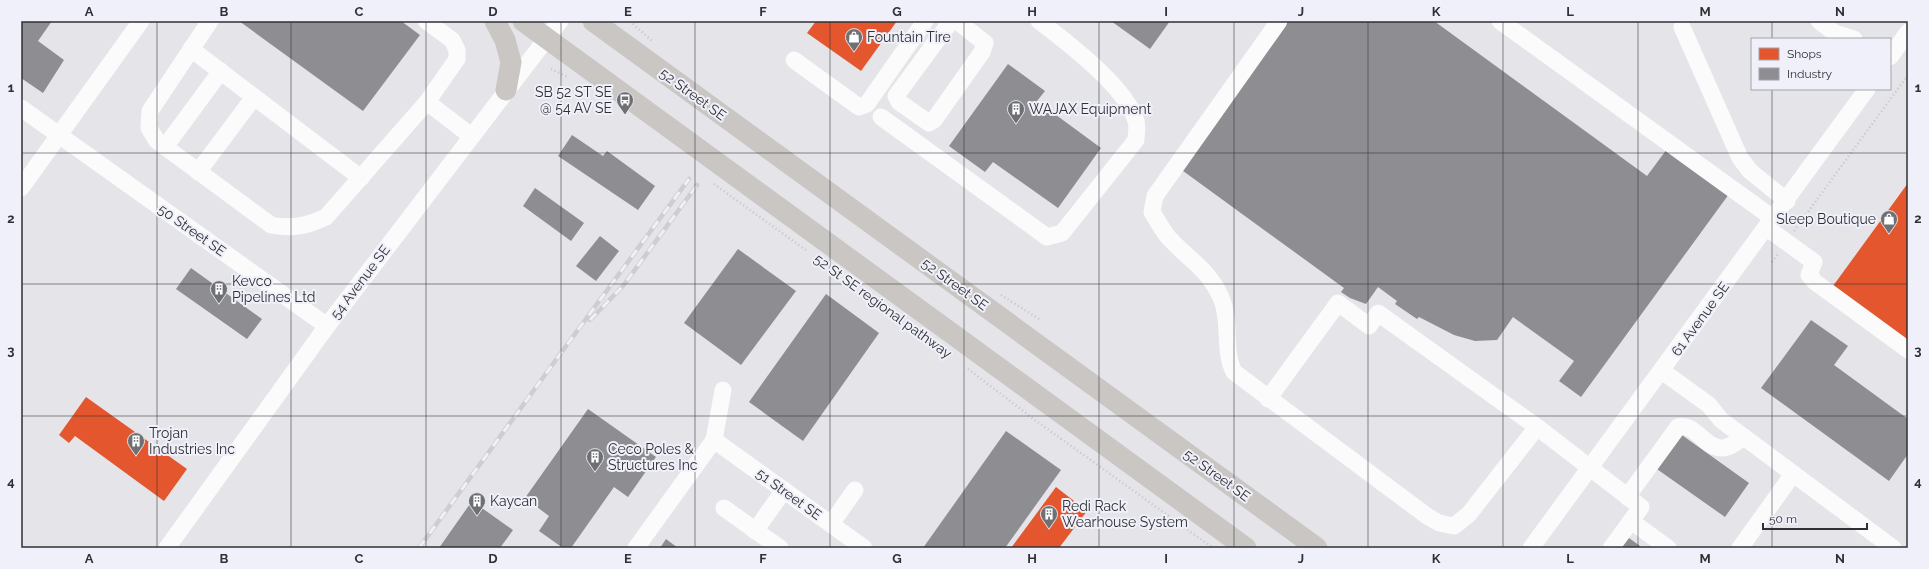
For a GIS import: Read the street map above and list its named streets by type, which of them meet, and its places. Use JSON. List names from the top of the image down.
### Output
{
  "streets": {
    "main road": ["52 Street SE"],
    "street": [
      "50 Street SE",
      "54 Avenue SE",
      "61 Avenue SE",
      "51 Street SE"
    ],
    "path": ["52 St SE regional pathway"]
  },
  "crossings": [
    ["50 Street SE", "54 Avenue SE"]
  ],
  "places": {
    "shop": ["Fountain Tire", "Sleep Boutique"],
    "bus stop": ["SB 52 ST SE @ 54 AV SE"],
    "building": [
      "WAJAX Equipment",
      "Kevco Pipelines Ltd",
      "Trojan Industries Inc",
      "Ceco Poles & Structures Inc",
      "Kaycan",
      "Redi Rack Wearhouse System"
    ]
  },
  "legend": ["Shops", "Industry"],
  "scale_bar": "50 m",
  "grid": {
    "columns": [
      "A",
      "B",
      "C",
      "D",
      "E",
      "F",
      "G",
      "H",
      "I",
      "J",
      "K",
      "L",
      "M",
      "N"
    ],
    "rows": [
      "1",
      "2",
      "3",
      "4"
    ]
  }
}
